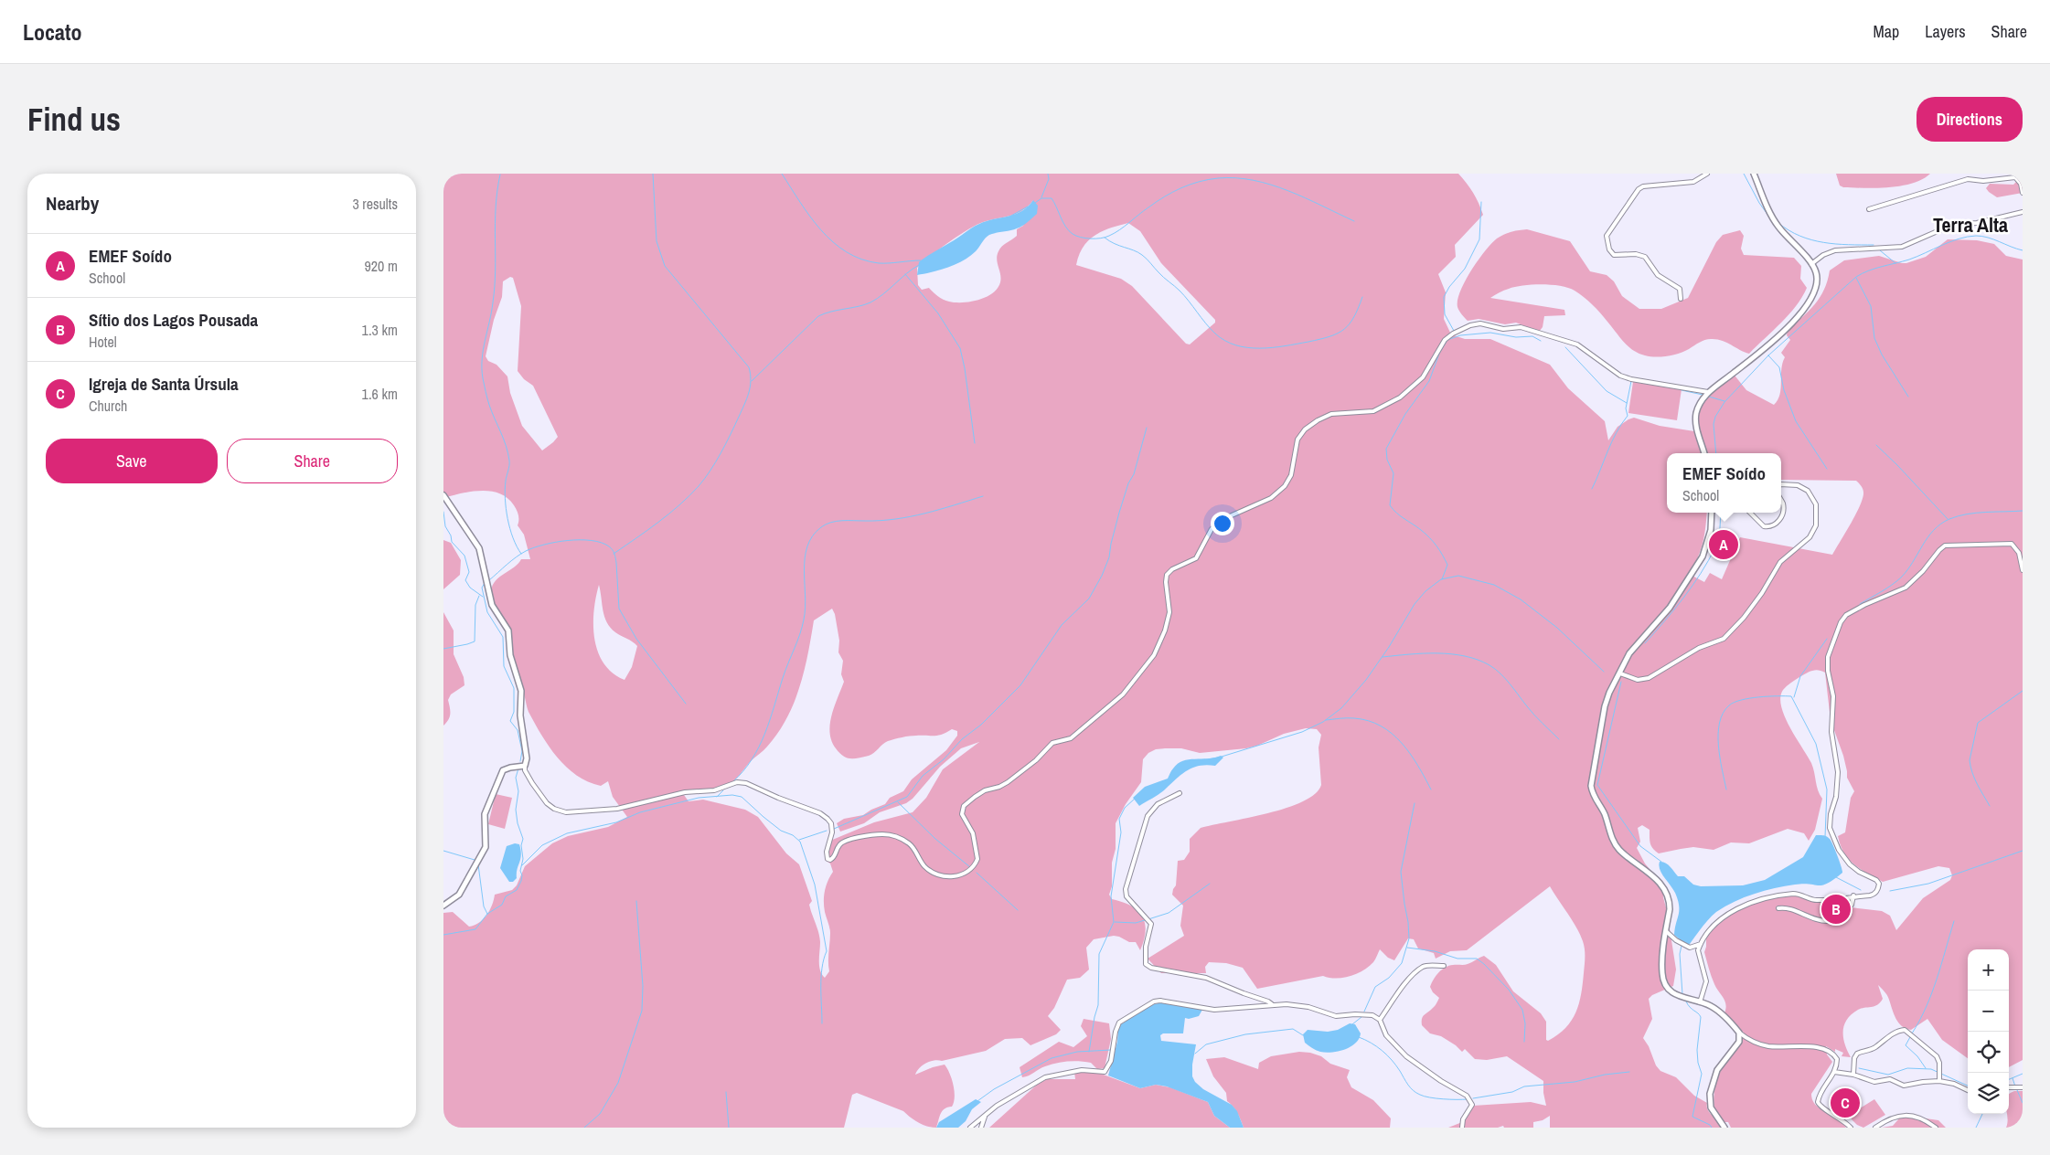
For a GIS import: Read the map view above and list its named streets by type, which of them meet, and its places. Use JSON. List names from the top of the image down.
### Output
{
  "districts": ["Terra Alta"],
  "page": {
    "header": "Locato",
    "nav": ["Map", "Layers", "Share"],
    "buttons": [
      "Directions",
      ["Save", "Share"]
    ],
    "title": "Find us",
    "heading": ["Nearby", "3 results"],
    "list": [
      {
        "mark": "A",
        "name": "EMEF Soído",
        "note": "School",
        "value": "920 m"
      },
      {
        "mark": "B",
        "name": "Sítio dos Lagos Pousada",
        "note": "Hotel",
        "value": "1.3 km"
      },
      {
        "mark": "C",
        "name": "Igreja de Santa Úrsula",
        "note": "Church",
        "value": "1.6 km"
      }
    ],
    "popup": ["EMEF Soído", "School"],
    "pins": ["A", "B", "C"],
    "map_buttons": ["+", "−"]
  }
}
